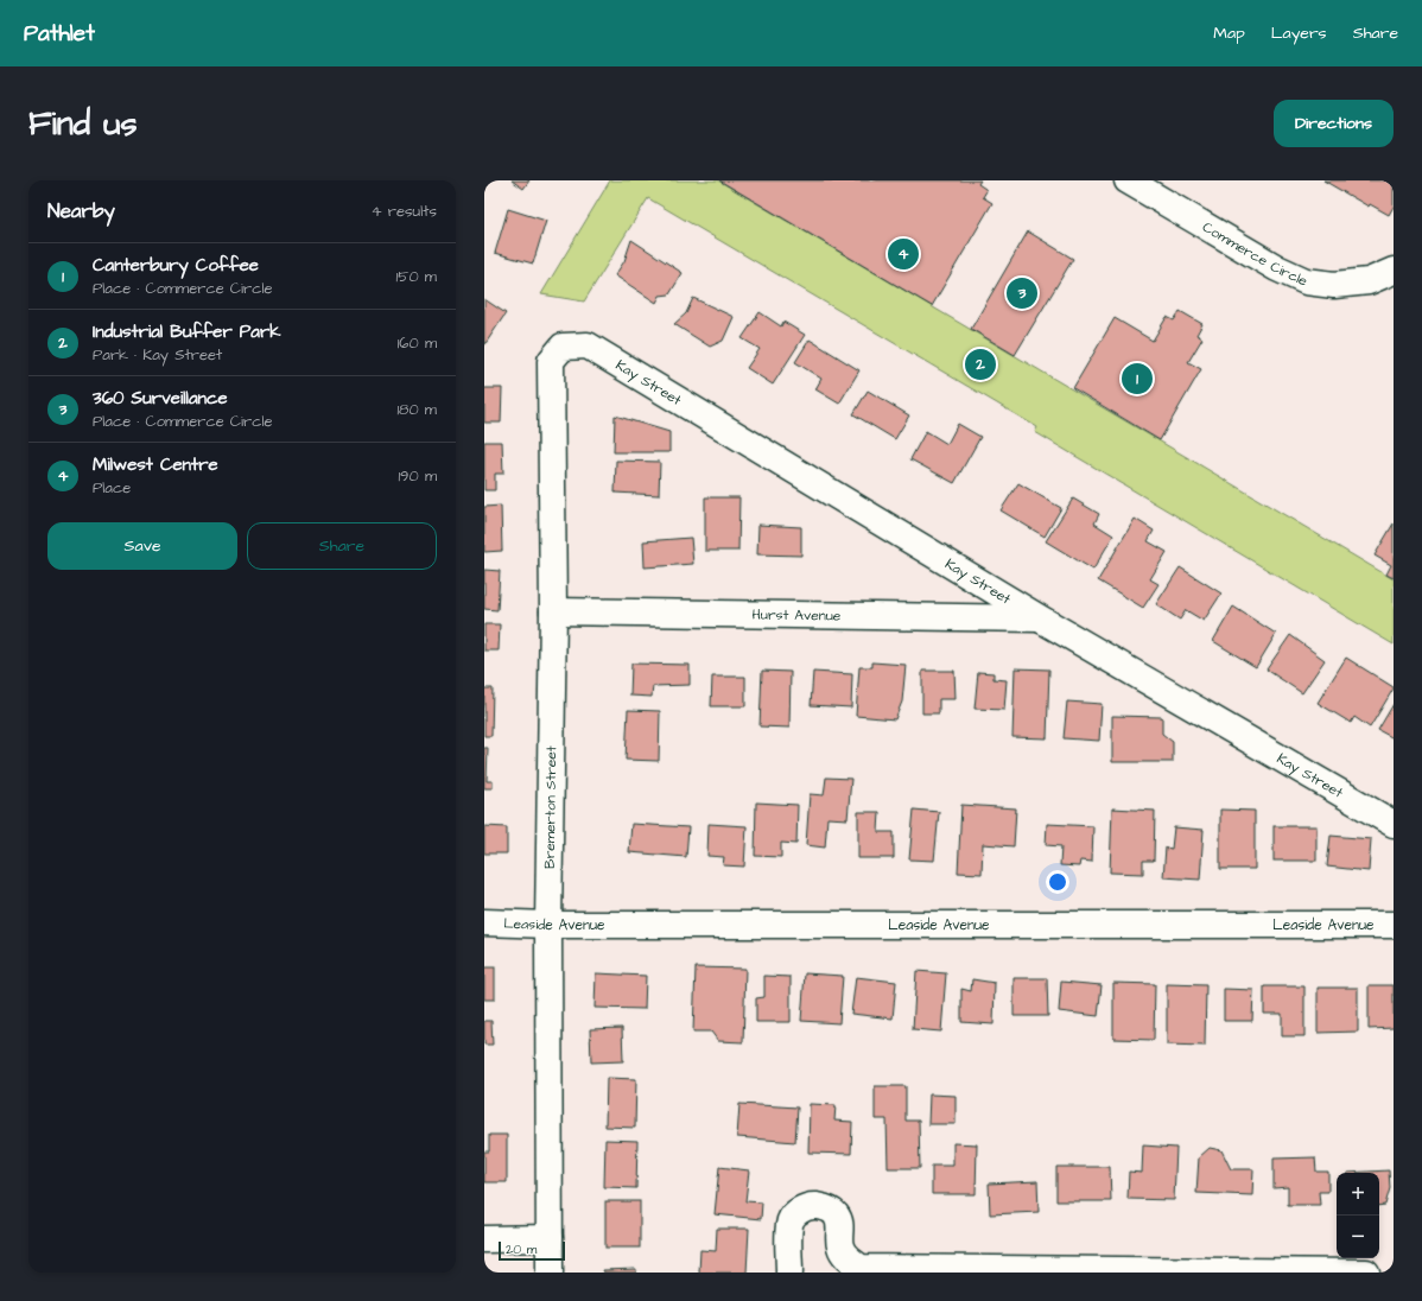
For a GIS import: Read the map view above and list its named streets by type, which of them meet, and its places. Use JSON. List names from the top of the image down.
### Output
{
  "streets": {
    "street": [
      "Commerce Circle",
      "Kay Street",
      "Hurst Avenue",
      "Bremerton Street",
      "Leaside Avenue"
    ]
  },
  "crossings": [
    ["Kay Street", "Hurst Avenue"],
    ["Kay Street", "Bremerton Street"],
    ["Hurst Avenue", "Bremerton Street"],
    ["Bremerton Street", "Leaside Avenue"]
  ],
  "scale_bar": "20 m",
  "page": {
    "header": "Pathlet",
    "nav": ["Map", "Layers", "Share"],
    "buttons": [
      "Directions",
      ["Save", "Share"]
    ],
    "title": "Find us",
    "heading": ["Nearby", "4 results"],
    "pins": [
      "4",
      "3",
      "2",
      "1"
    ],
    "list": [
      {
        "mark": "1",
        "name": "Canterbury Coffee",
        "note": "Place · Commerce Circle",
        "value": "150 m"
      },
      {
        "mark": "2",
        "name": "Industrial Buffer Park",
        "note": "Park · Kay Street",
        "value": "160 m"
      },
      {
        "mark": "3",
        "name": "360 Surveillance",
        "note": "Place · Commerce Circle",
        "value": "180 m"
      },
      {
        "mark": "4",
        "name": "Milwest Centre",
        "note": "Place",
        "value": "190 m"
      }
    ],
    "map_buttons": ["+", "−"],
    "scale": "20 m"
  }
}
